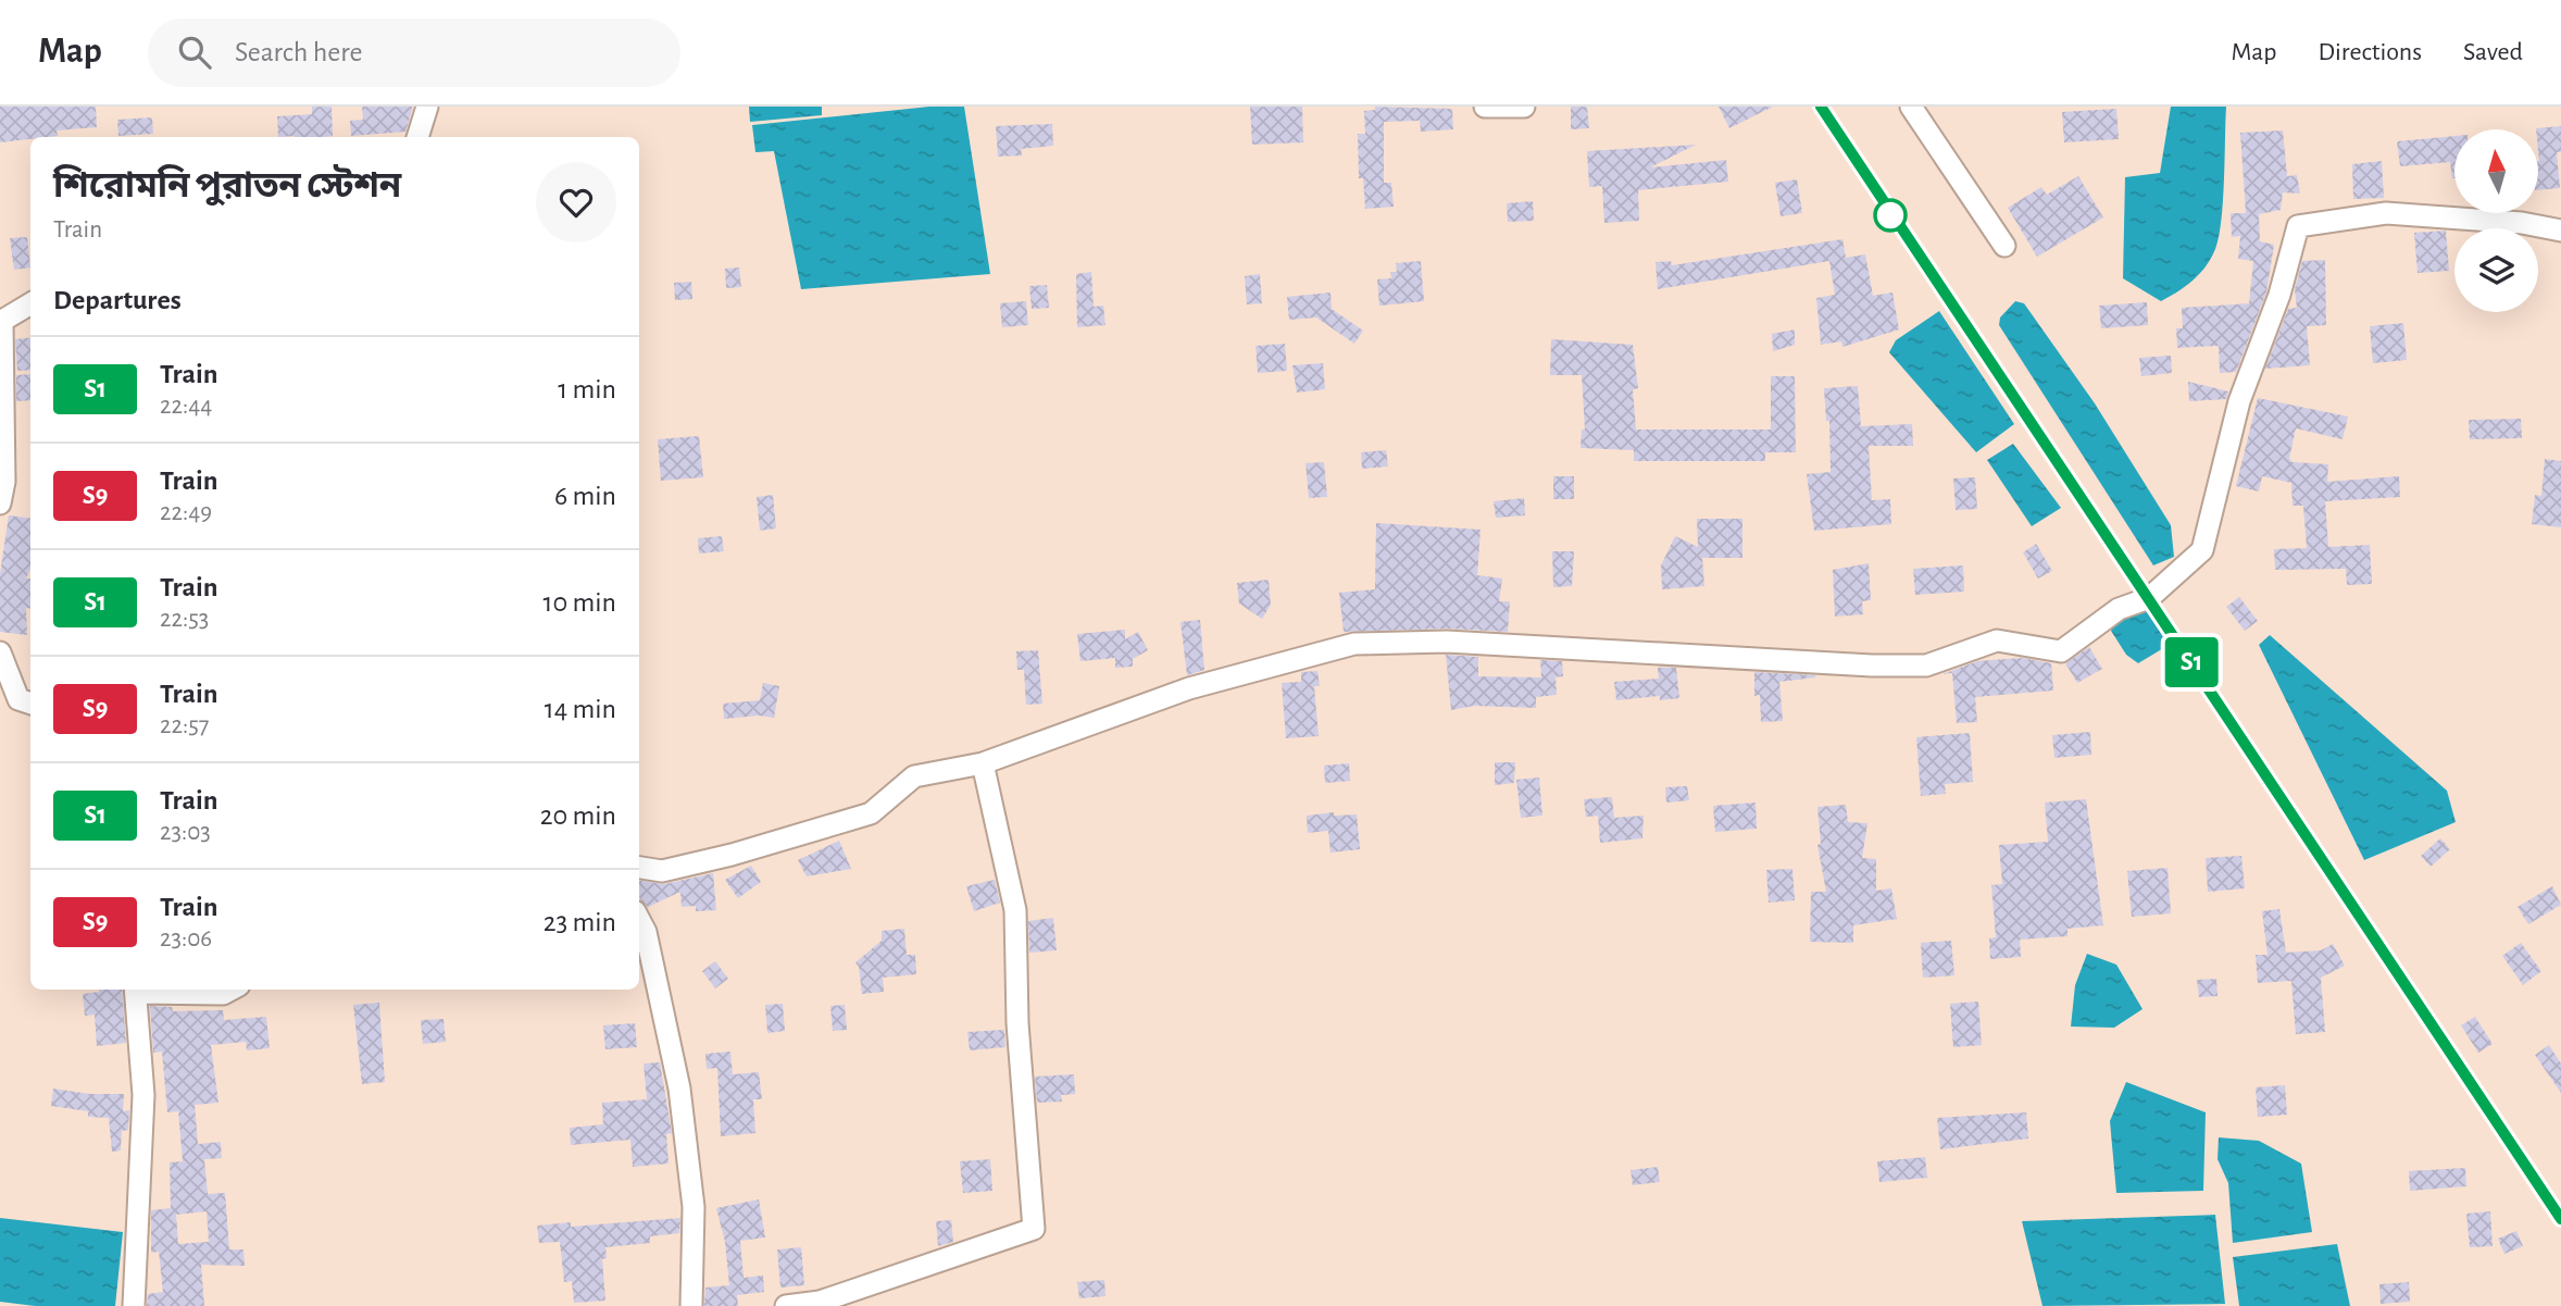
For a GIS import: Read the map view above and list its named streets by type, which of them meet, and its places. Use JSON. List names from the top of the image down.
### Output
{
  "north": "top",
  "page": {
    "header": "Map",
    "search": "Search here",
    "nav": ["Map", "Directions", "Saved"],
    "on_map": "S1",
    "heading": [
      ["শিরোমনি পুরাতন স্টেশন", "Train"],
      "Departures"
    ],
    "list": [
      {
        "mark": "S1",
        "name": "Train",
        "note": "22:44",
        "value": "1 min"
      },
      {
        "mark": "S9",
        "name": "Train",
        "note": "22:49",
        "value": "6 min"
      },
      {
        "mark": "S1",
        "name": "Train",
        "note": "22:53",
        "value": "10 min"
      },
      {
        "mark": "S9",
        "name": "Train",
        "note": "22:57",
        "value": "14 min"
      },
      {
        "mark": "S1",
        "name": "Train",
        "note": "23:03",
        "value": "20 min"
      },
      {
        "mark": "S9",
        "name": "Train",
        "note": "23:06",
        "value": "23 min"
      }
    ]
  }
}
